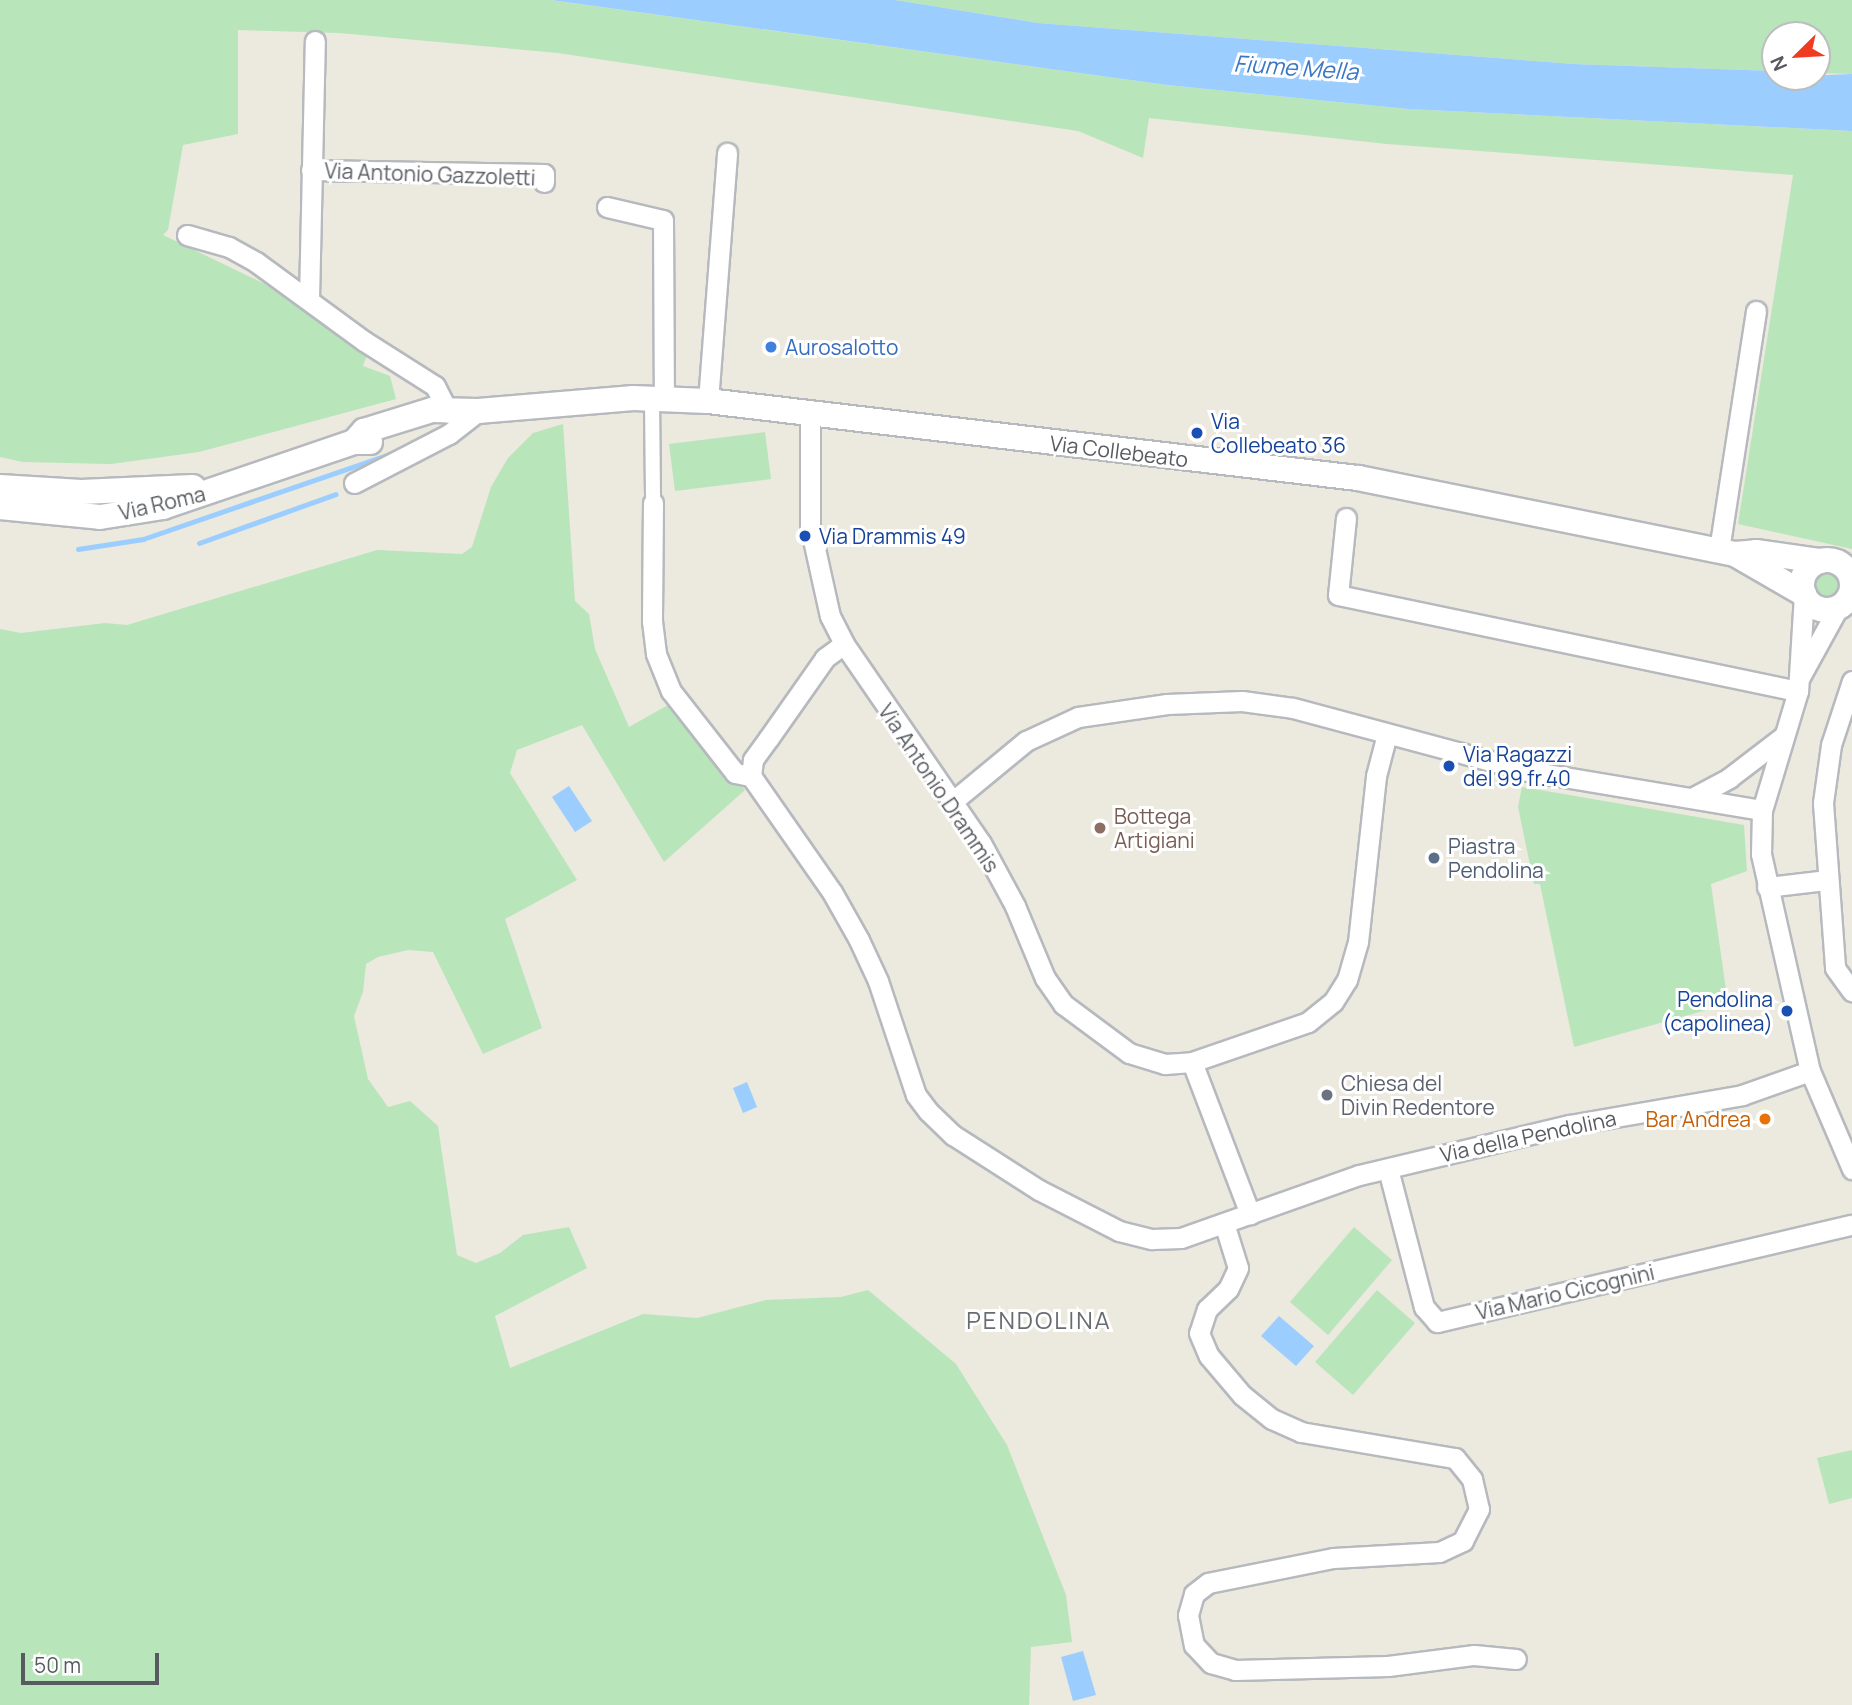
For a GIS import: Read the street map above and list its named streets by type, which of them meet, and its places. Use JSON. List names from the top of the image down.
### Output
{
  "streets": {
    "street": [
      "Via Antonio Gazzoletti",
      "Via Collebeato",
      "Via Roma",
      "Via Antonio Drammis",
      "Via della Pendolina",
      "Via Mario Cicognini"
    ]
  },
  "crossings": [
    ["Via Collebeato", "Via Roma"],
    ["Via Collebeato", "Via Antonio Drammis"],
    ["Via della Pendolina", "Via Mario Cicognini"]
  ],
  "districts": ["PENDOLINA"],
  "water": ["Fiume Mella"],
  "places": [
    "Aurosalotto",
    "Via Collebeato 36",
    "Via Drammis 49",
    "Via Ragazzi del 99 fr.40",
    "Bottega Artigiani",
    "Piastra Pendolina",
    "Pendolina (capolinea)",
    "Chiesa del Divin Redentore",
    "Bar Andrea"
  ],
  "scale_bar": "50 m",
  "north": "bottom left"
}
